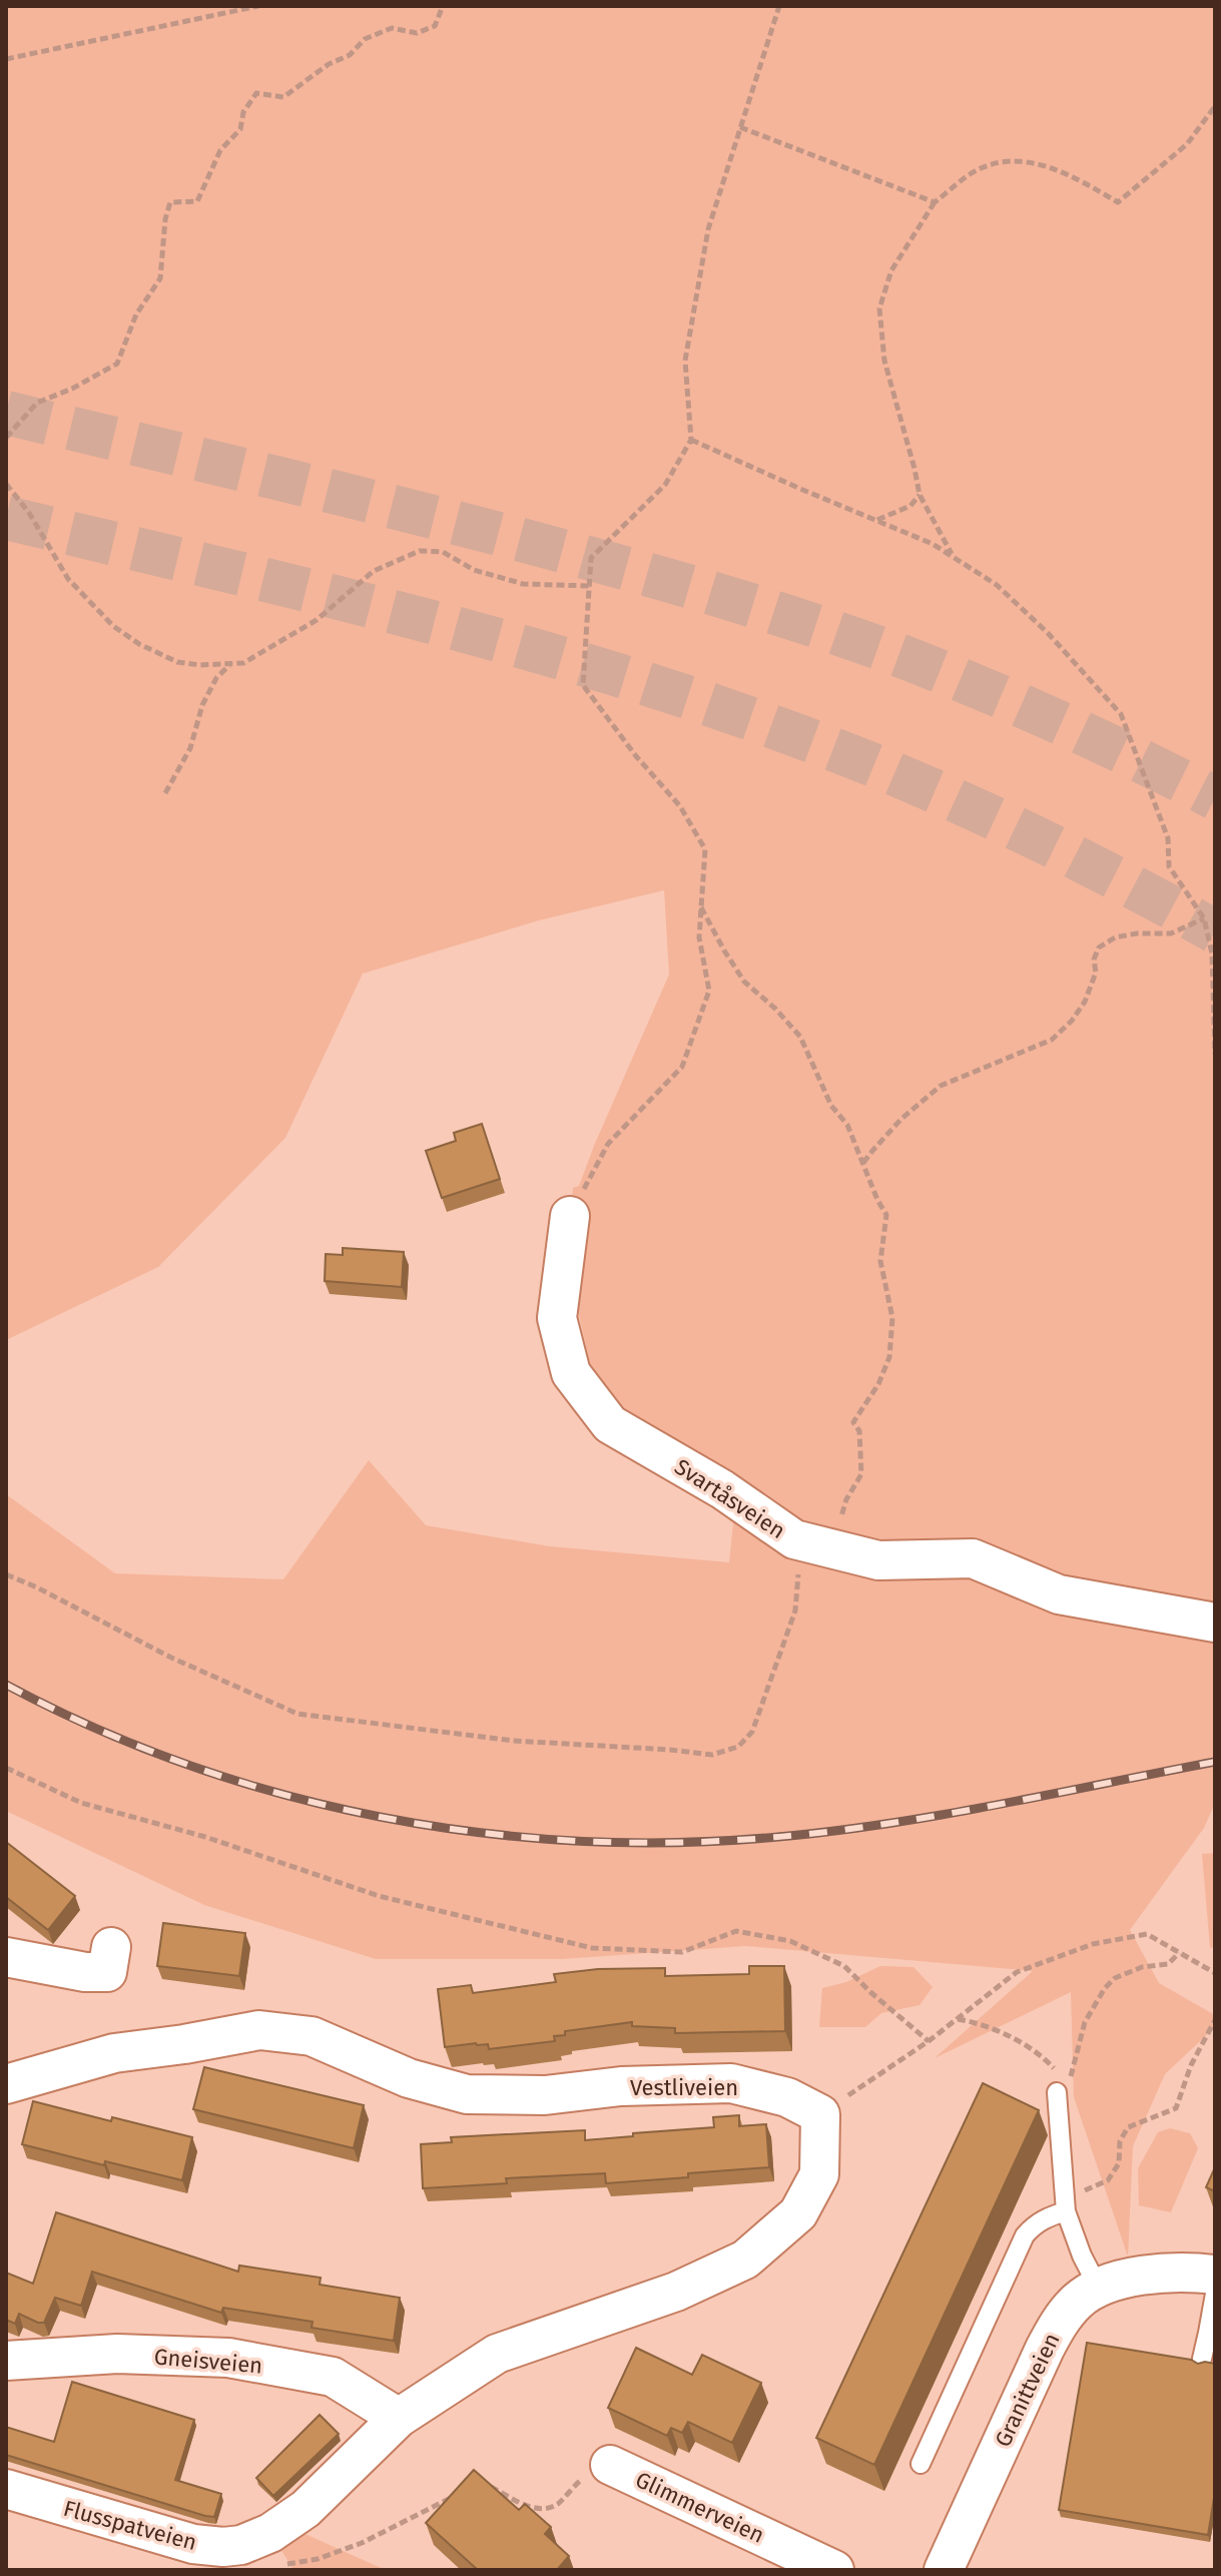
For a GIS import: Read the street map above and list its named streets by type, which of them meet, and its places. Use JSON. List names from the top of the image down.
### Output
{
  "streets": {
    "street": [
      "Svartåsveien",
      "Vestliveien",
      "Gneisveien",
      "Granittveien",
      "Glimmerveien",
      "Flusspatveien"
    ]
  }
}
